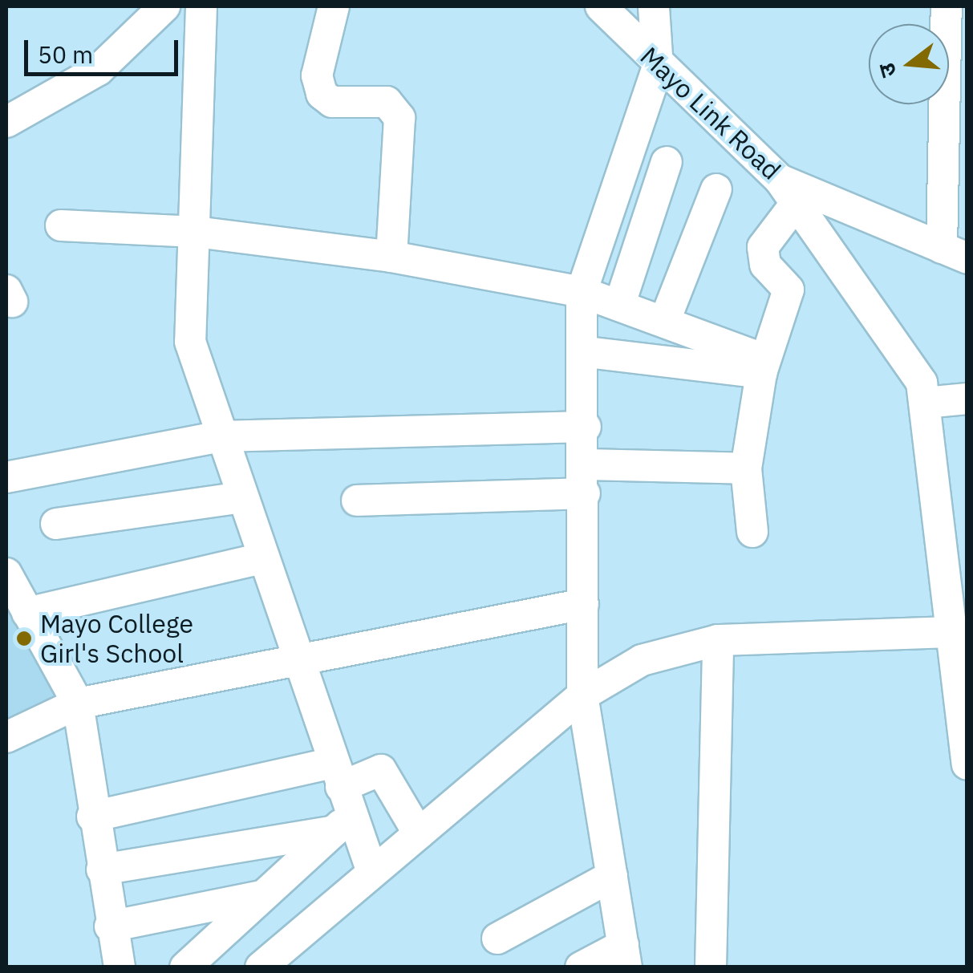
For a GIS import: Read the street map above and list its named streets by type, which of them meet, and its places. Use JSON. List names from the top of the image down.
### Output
{
  "streets": {
    "street": ["Mayo Link Road"]
  },
  "places": ["Mayo College Girl's School"],
  "scale_bar": "50 m",
  "north": "left"
}
